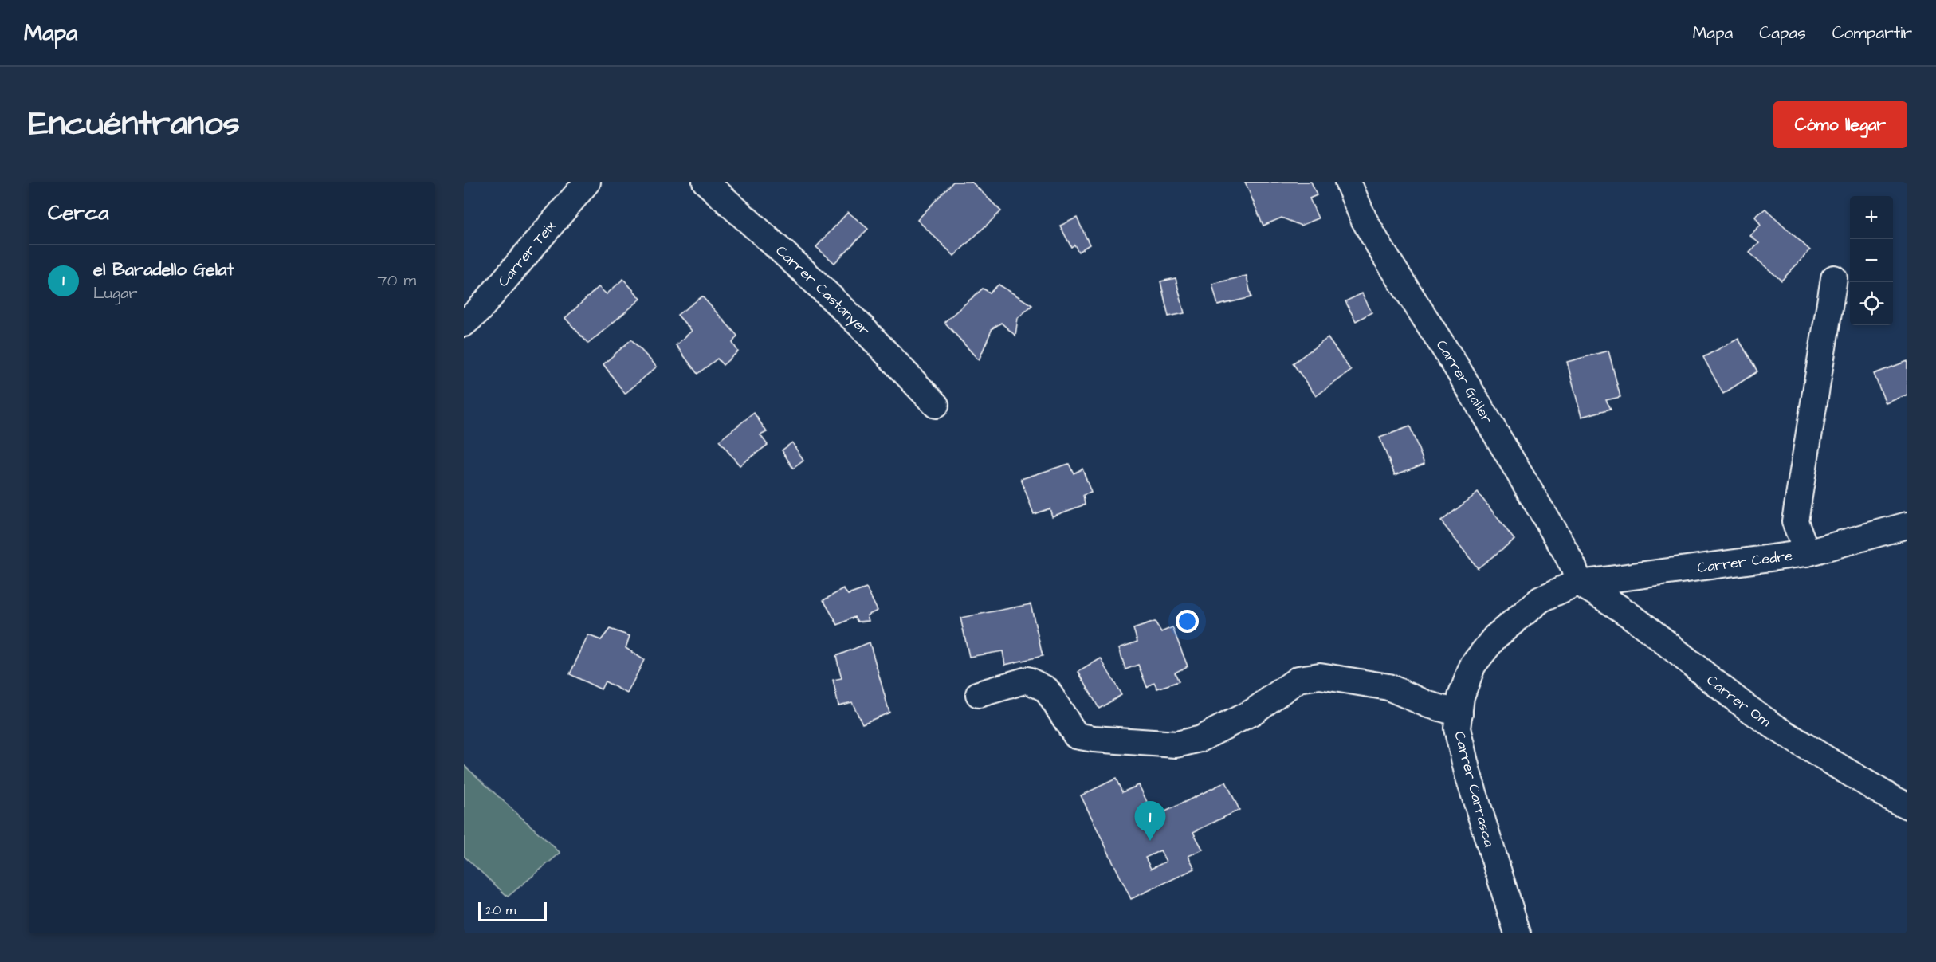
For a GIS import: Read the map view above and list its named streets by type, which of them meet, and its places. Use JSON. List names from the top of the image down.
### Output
{
  "streets": {
    "street": [
      "Carrer Teix",
      "Carrer Castanyer",
      "Carrer Gal·ler",
      "Carrer Cedre",
      "Carrer Om",
      "Carrer Carrasca"
    ]
  },
  "crossings": [
    ["Carrer Gal·ler", "Carrer Cedre"],
    ["Carrer Gal·ler", "Carrer Om"],
    ["Carrer Gal·ler", "Carrer Carrasca"],
    ["Carrer Cedre", "Carrer Om"],
    ["Carrer Cedre", "Carrer Carrasca"],
    ["Carrer Om", "Carrer Carrasca"]
  ],
  "scale_bar": "20 m",
  "page": {
    "header": "Mapa",
    "nav": ["Mapa", "Capas", "Compartir"],
    "title": "Encuéntranos",
    "buttons": "Cómo llegar",
    "heading": "Cerca",
    "map_buttons": ["+", "−"],
    "list": [
      {
        "mark": "1",
        "name": "el Baradello Gelat",
        "note": "Lugar",
        "value": "70 m"
      }
    ],
    "pins": "1",
    "scale": "20 m"
  }
}
